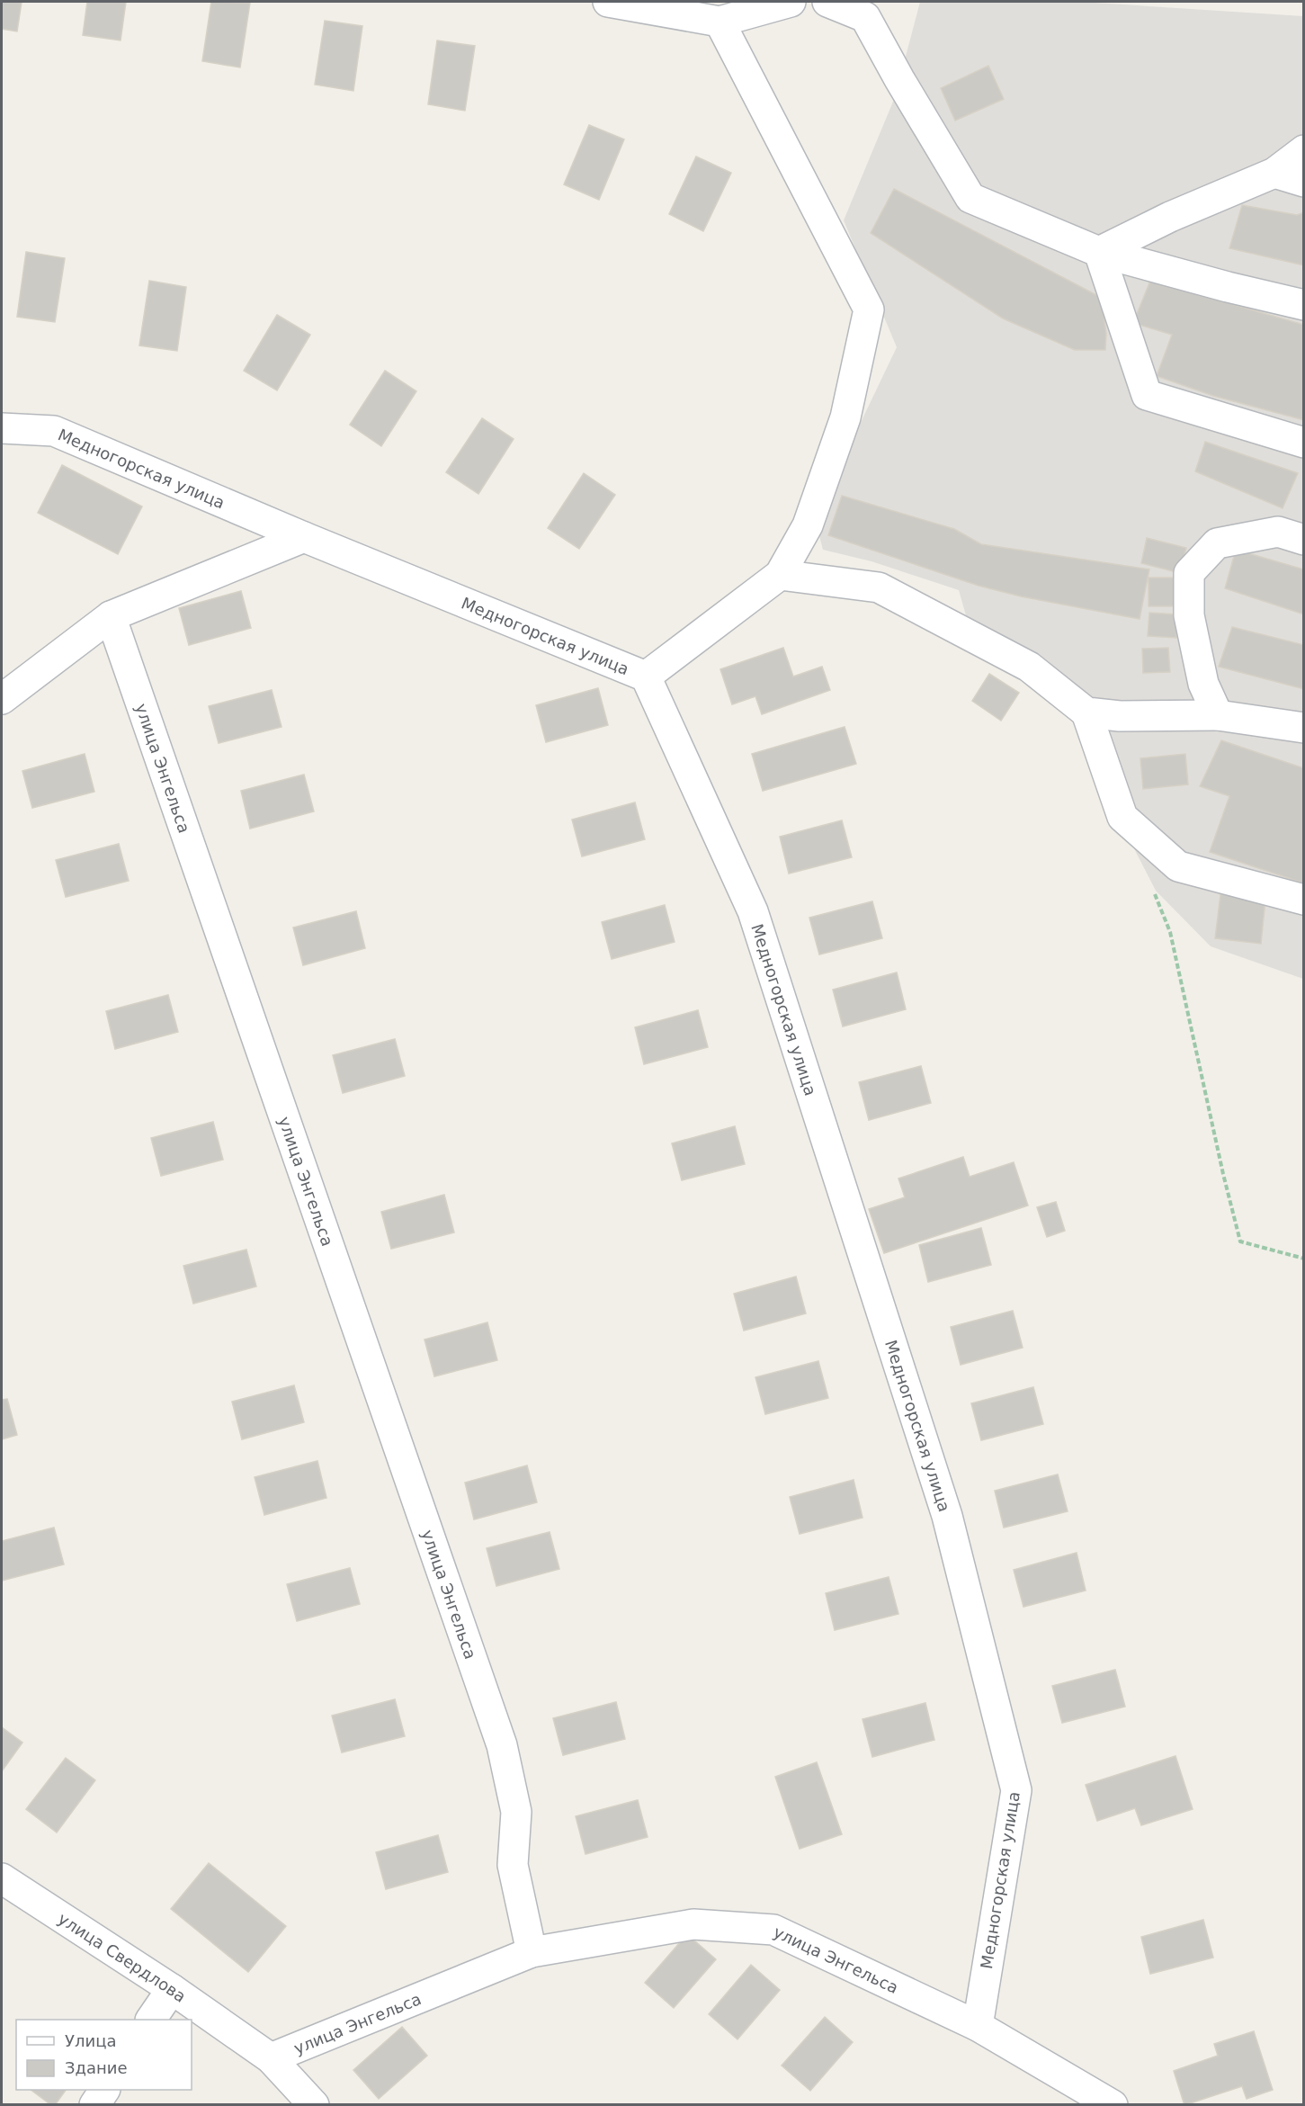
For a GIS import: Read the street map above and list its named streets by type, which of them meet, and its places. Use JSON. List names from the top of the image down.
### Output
{
  "streets": {
    "street": ["Медногорская улица", "улица Энгельса", "улица Свердлова"]
  },
  "crossings": [
    ["Медногорская улица", "улица Энгельса"],
    ["улица Энгельса", "улица Свердлова"]
  ],
  "legend": ["Улица", "Здание"]
}
